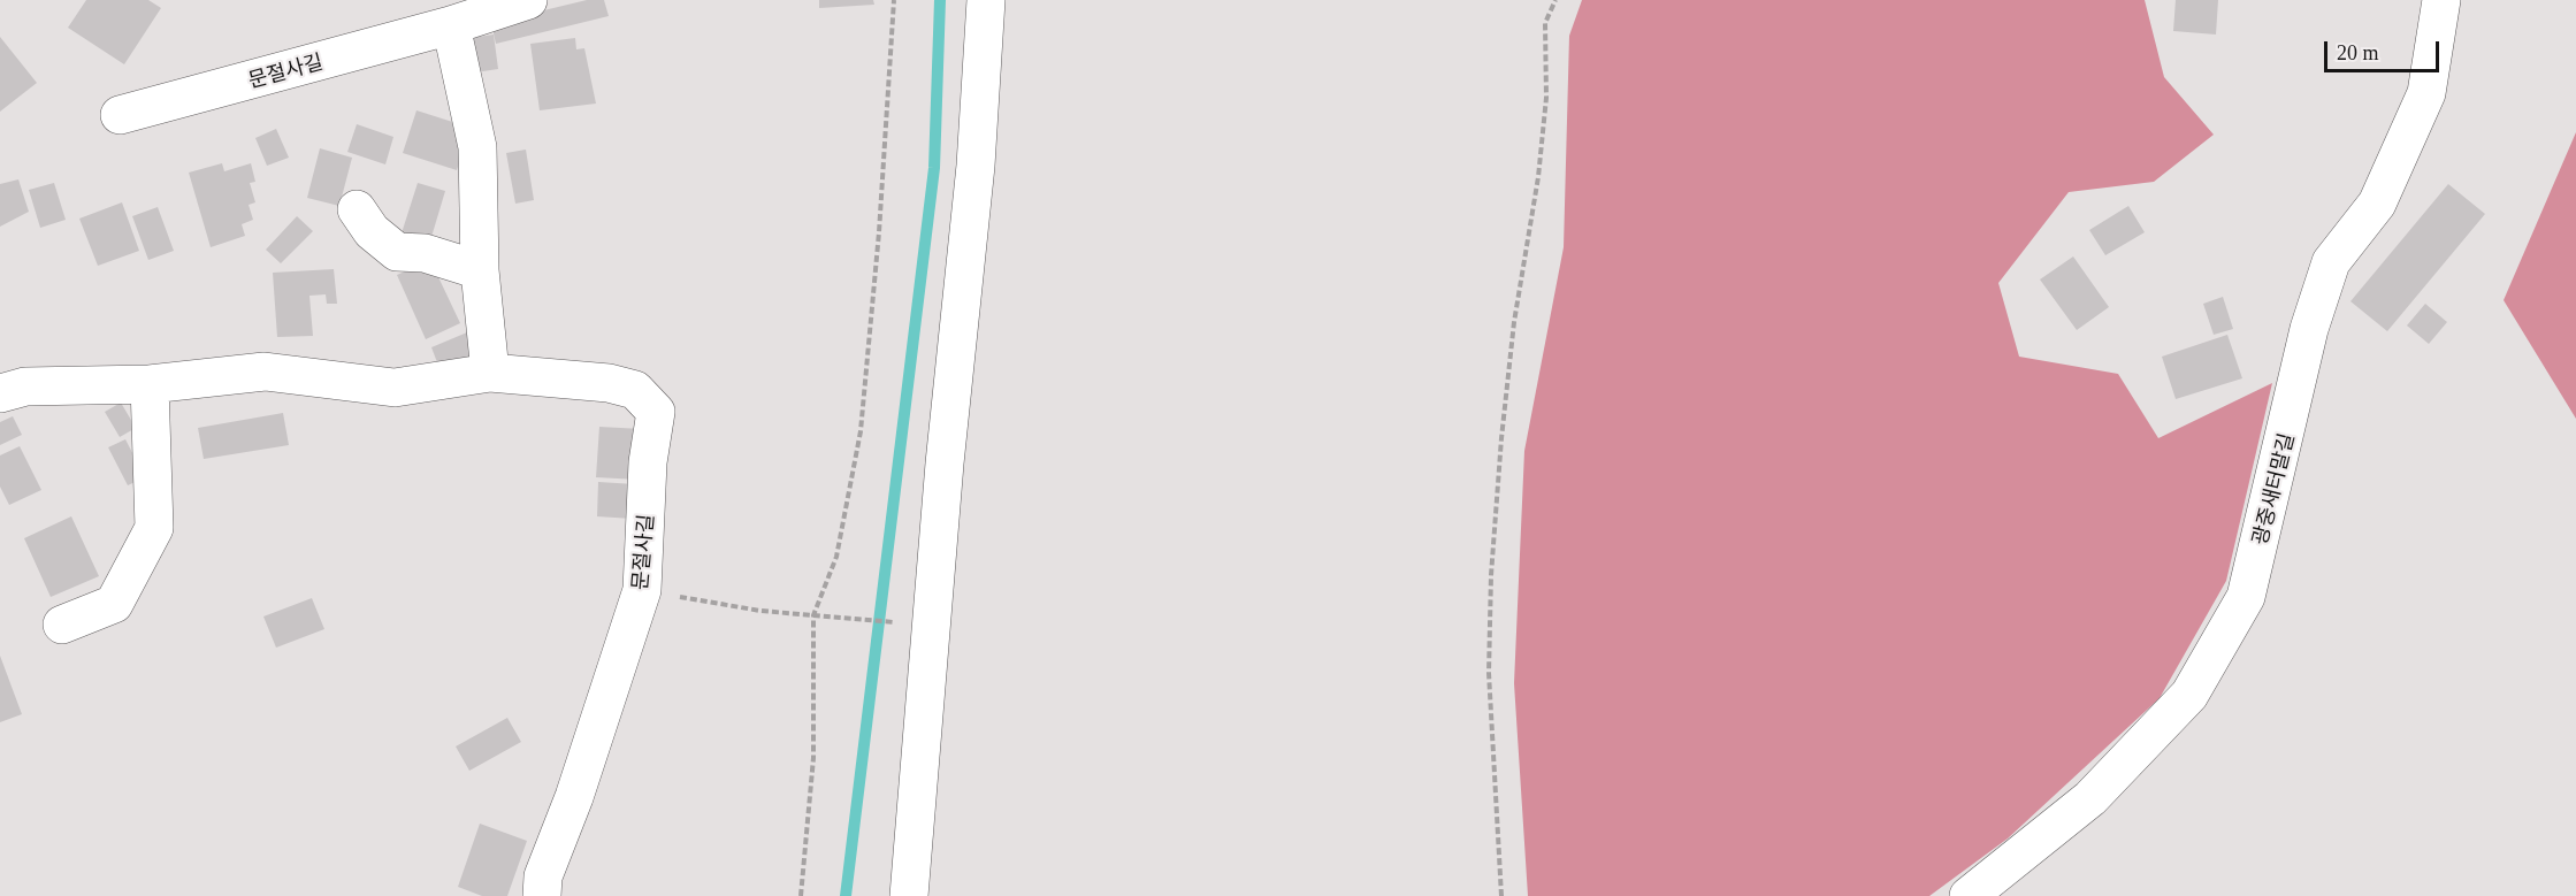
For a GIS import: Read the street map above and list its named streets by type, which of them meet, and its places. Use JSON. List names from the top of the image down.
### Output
{
  "streets": {
    "street": ["문절사길", "광중새터말길"]
  },
  "scale_bar": "20 m"
}
